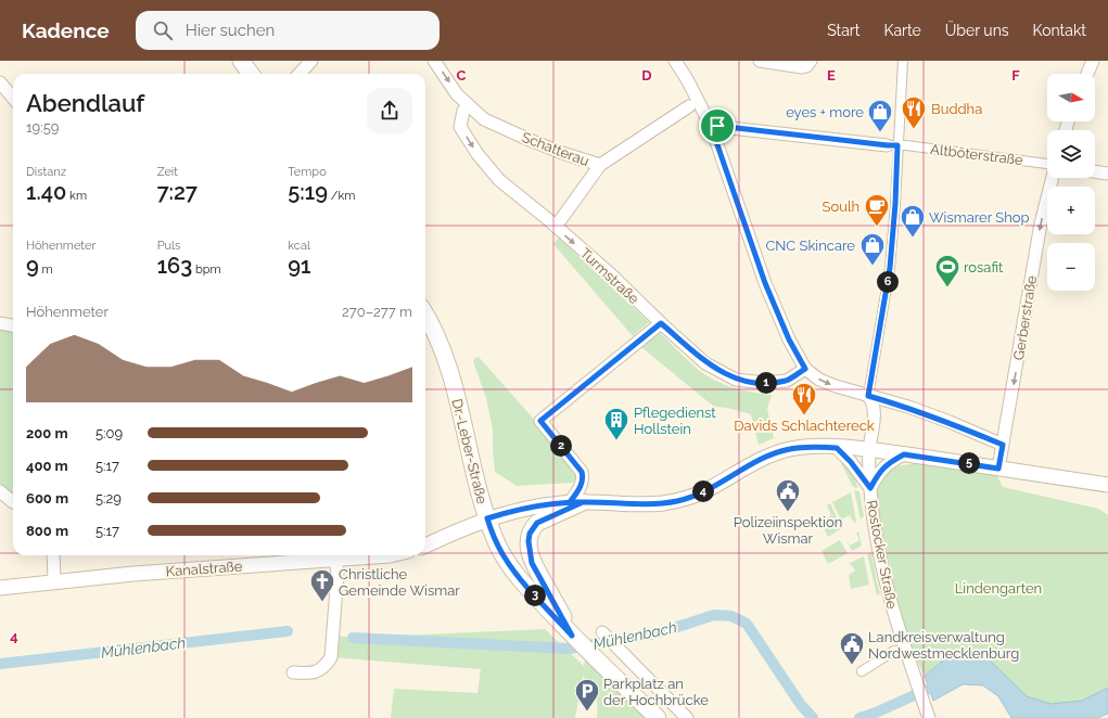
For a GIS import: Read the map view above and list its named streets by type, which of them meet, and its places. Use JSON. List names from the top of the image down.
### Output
{
  "streets": {
    "main road": ["Dr.-Leber-Straße"],
    "street": [
      "Schatterau",
      "Altböterstraße",
      "Turmstraße",
      "Gerberstraße",
      "Rostocker Straße",
      "Kanalstraße"
    ]
  },
  "crossings": [
    ["Schatterau", "Turmstraße"],
    ["Gerberstraße", "Dr.-Leber-Straße"],
    ["Dr.-Leber-Straße", "Rostocker Straße"]
  ],
  "one_way": ["Turmstraße", "Gerberstraße"],
  "water": ["Mühlenbach"],
  "parks": ["Lindengarten"],
  "places": {
    "restaurant": ["Buddha", "Davids Schlachtereck"],
    "shop": ["eyes + more", "Wismarer Shop", "CNC Skincare"],
    "cafe": ["Soulh"],
    "sports": ["rosafit"],
    "building": ["Pflegedienst Hollstein"],
    "public building": ["Polizeiinspektion Wismar", "Landkreisverwaltung Nordwestmecklenburg"],
    "church": ["Christliche Gemeinde Wismar"],
    "parking": ["Parkplatz an der Hochbrücke"]
  },
  "north": "right",
  "page": {
    "header": "Kadence",
    "search": "Hier suchen",
    "nav": [
      "Start",
      "Karte",
      "Über uns",
      "Kontakt"
    ],
    "map_buttons": ["+", "−"],
    "heading": ["Abendlauf", "19:59"],
    "stats": [
      ["Distanz", "1.40 km"],
      ["Zeit", "7:27"],
      ["Tempo", "5:19 /km"],
      ["Höhenmeter", "9 m"],
      ["Puls", "163 bpm"],
      ["kcal", "91"]
    ],
    "pins": [
      "6",
      "1",
      "2",
      "5",
      "4",
      "3"
    ],
    "chart": ["Höhenmeter", "270–277 m"],
    "list": [
      {
        "name": "200 m",
        "note": "5:09"
      },
      {
        "name": "400 m",
        "note": "5:17"
      },
      {
        "name": "600 m",
        "note": "5:29"
      },
      {
        "name": "800 m",
        "note": "5:17"
      }
    ]
  },
  "grid": {
    "columns": [
      "C",
      "D",
      "E",
      "F"
    ],
    "rows": ["4"]
  }
}
